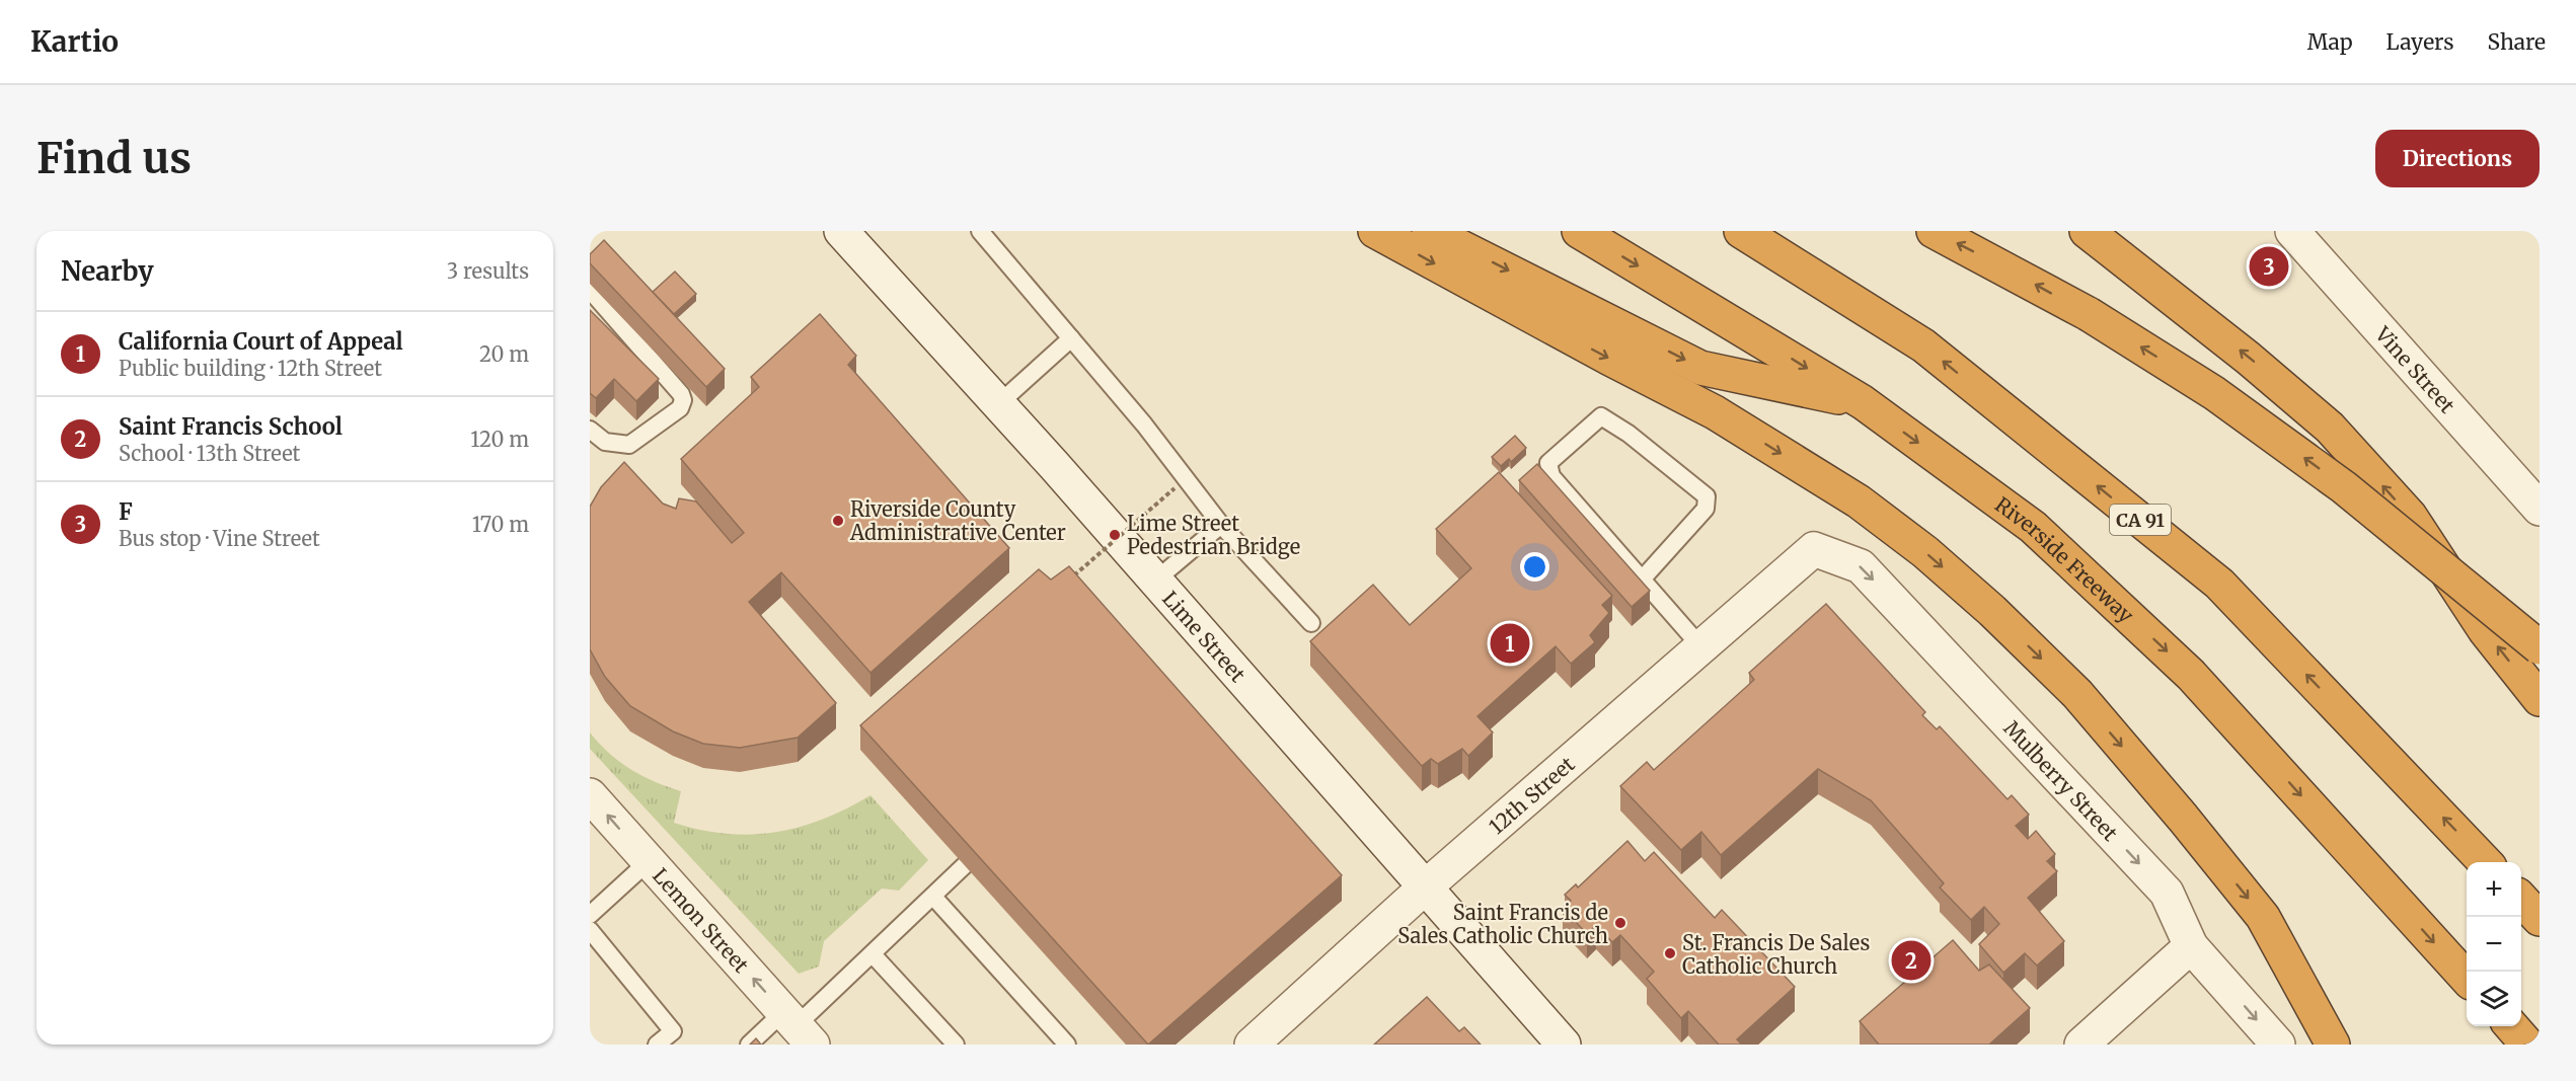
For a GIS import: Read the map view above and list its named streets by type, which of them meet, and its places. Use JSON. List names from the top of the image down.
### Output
{
  "streets": {
    "highway": ["CA 91", "Riverside Freeway"],
    "street": [
      "Vine Street",
      "Lime Street",
      "Mulberry Street",
      "12th Street",
      "Lemon Street"
    ]
  },
  "crossings": [
    ["Lime Street", "12th Street"],
    ["Mulberry Street", "12th Street"]
  ],
  "one_way": ["Mulberry Street", "Lemon Street"],
  "places": [
    "Riverside County Administrative Center",
    "Lime Street Pedestrian Bridge",
    "Saint Francis de Sales Catholic Church",
    "St. Francis De Sales Catholic Church"
  ],
  "page": {
    "header": "Kartio",
    "nav": ["Map", "Layers", "Share"],
    "buttons": "Directions",
    "title": "Find us",
    "heading": ["Nearby", "3 results"],
    "pins": ["3", "1", "2"],
    "list": [
      {
        "mark": "1",
        "name": "California Court of Appeal",
        "note": "Public building · 12th Street",
        "value": "20 m"
      },
      {
        "mark": "2",
        "name": "Saint Francis School",
        "note": "School · 13th Street",
        "value": "120 m"
      },
      {
        "mark": "3",
        "name": "F",
        "note": "Bus stop · Vine Street",
        "value": "170 m"
      }
    ],
    "map_buttons": ["+", "−"]
  }
}
